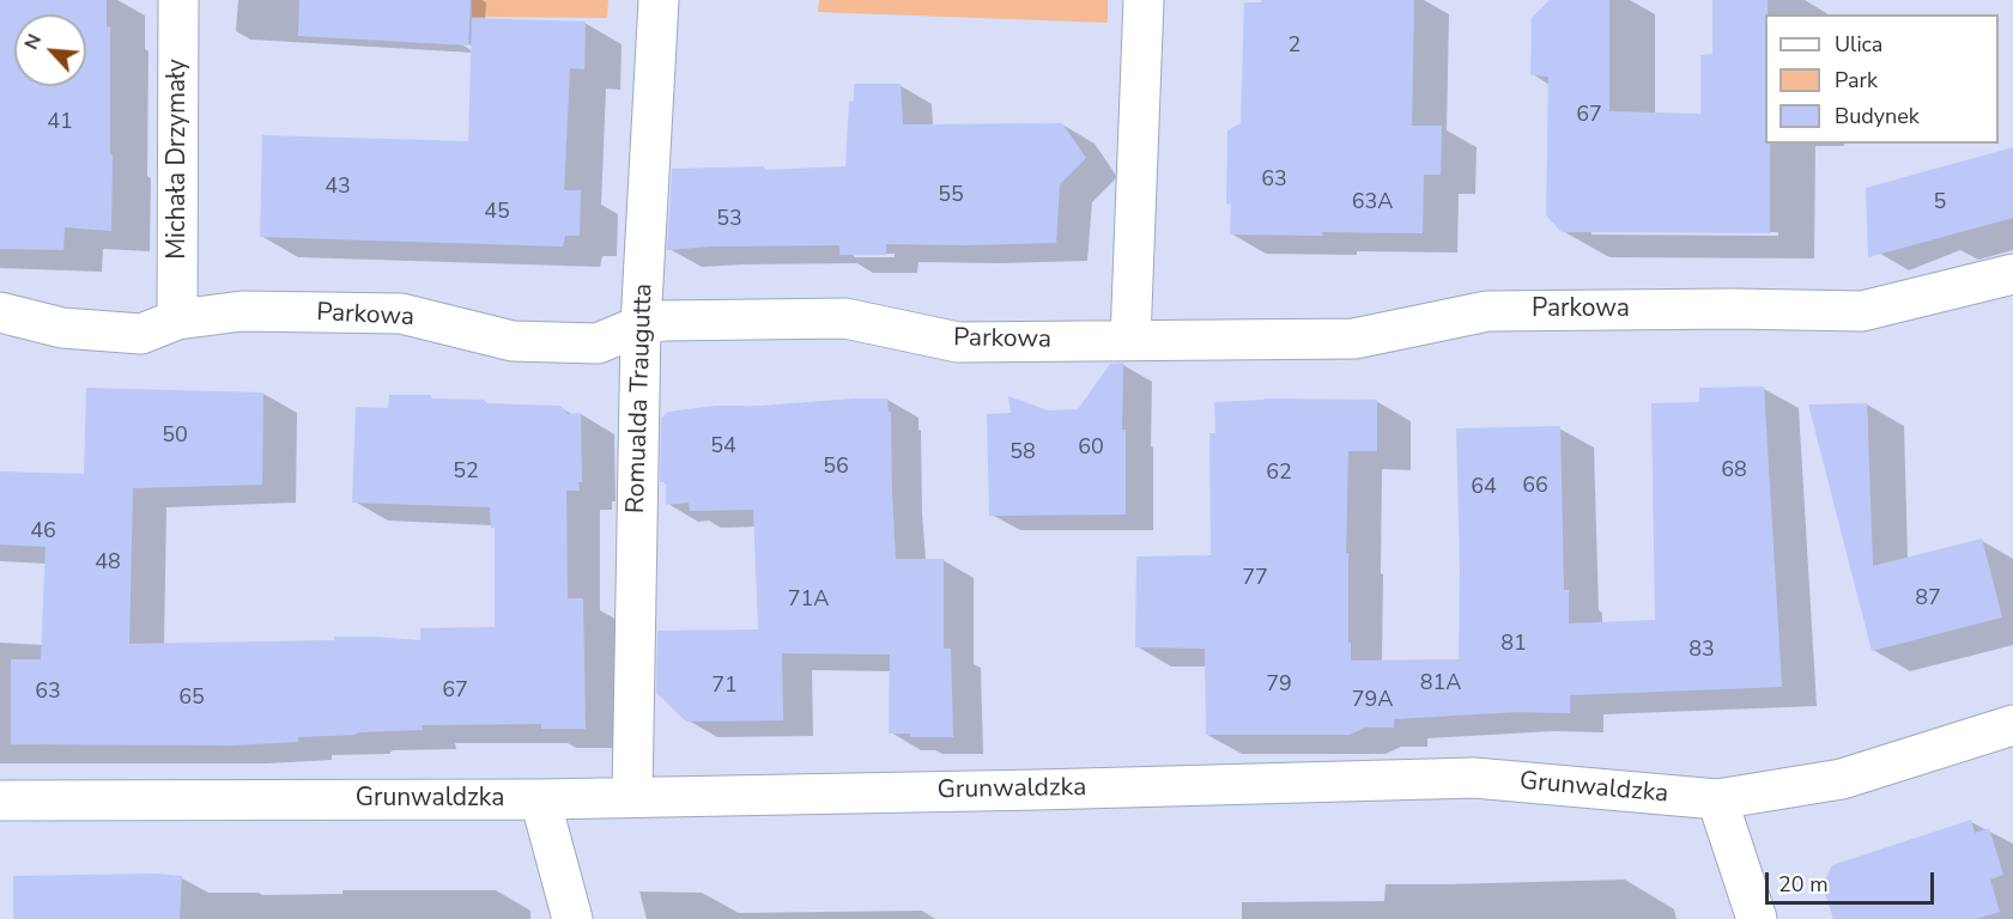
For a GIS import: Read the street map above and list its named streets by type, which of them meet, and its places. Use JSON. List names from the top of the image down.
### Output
{
  "streets": {
    "street": [
      "Michała Drzymały",
      "Parkowa",
      "Romualda Traugutta",
      "Grunwaldzka"
    ]
  },
  "crossings": [
    ["Michała Drzymały", "Parkowa"],
    ["Parkowa", "Romualda Traugutta"],
    ["Romualda Traugutta", "Grunwaldzka"]
  ],
  "house_numbers": [
    "2",
    "67",
    "41",
    "63",
    "43",
    "55",
    "63A",
    "5",
    "45",
    "53",
    "50",
    "54",
    "60",
    "58",
    "56",
    "68",
    "52",
    "62",
    "66",
    "64",
    "46",
    "48",
    "77",
    "87",
    "71A",
    "81",
    "83",
    "81A",
    "79",
    "71",
    "67",
    "63",
    "65",
    "79A"
  ],
  "legend": ["Ulica", "Park", "Budynek"],
  "scale_bar": "20 m",
  "north": "top left"
}
